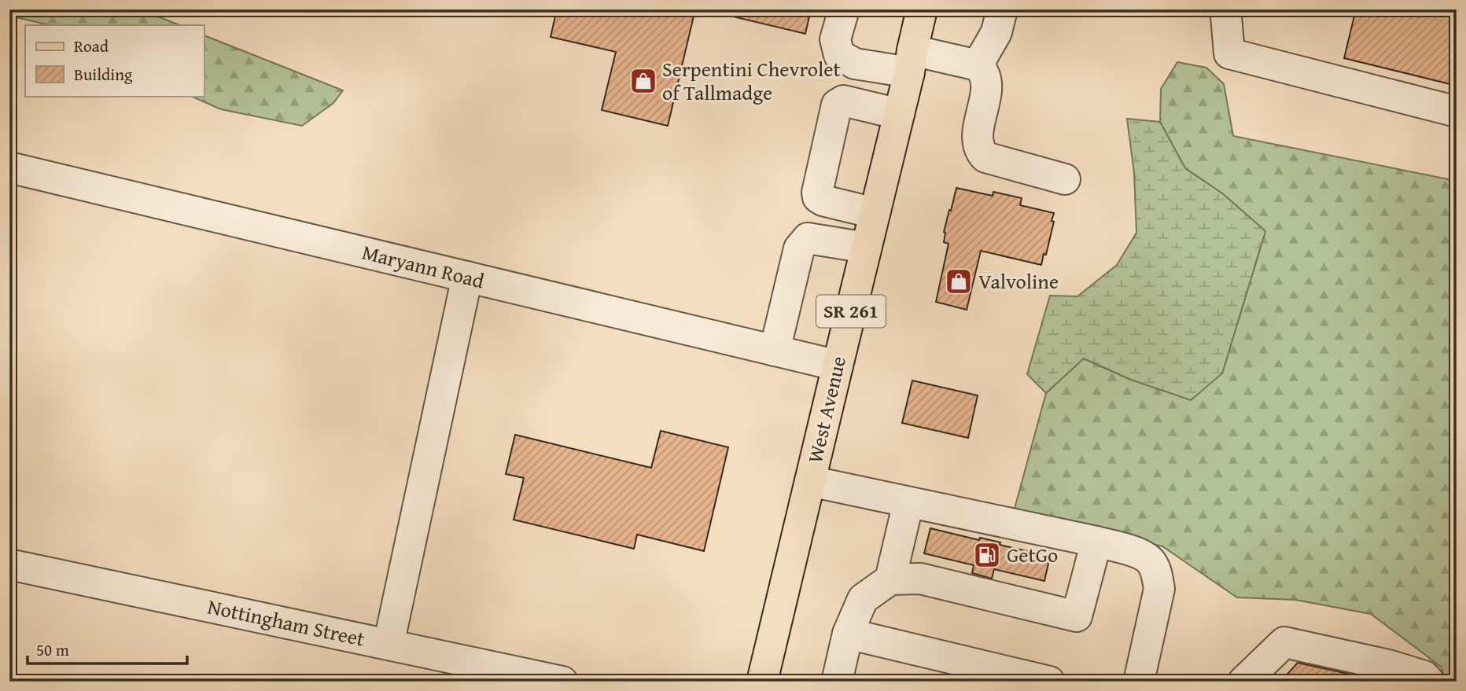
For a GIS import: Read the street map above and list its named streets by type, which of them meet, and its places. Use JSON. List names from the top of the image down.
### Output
{
  "streets": {
    "main road": ["SR 261", "West Avenue"],
    "street": ["Maryann Road", "Nottingham Street"]
  },
  "crossings": [
    ["Maryann Road", "West Avenue"]
  ],
  "places": {
    "shop": ["Serpentini Chevrolet of Tallmadge", "Valvoline"],
    "fuel station": ["GetGo"]
  },
  "legend": ["Road", "Building"],
  "scale_bar": "50 m"
}
